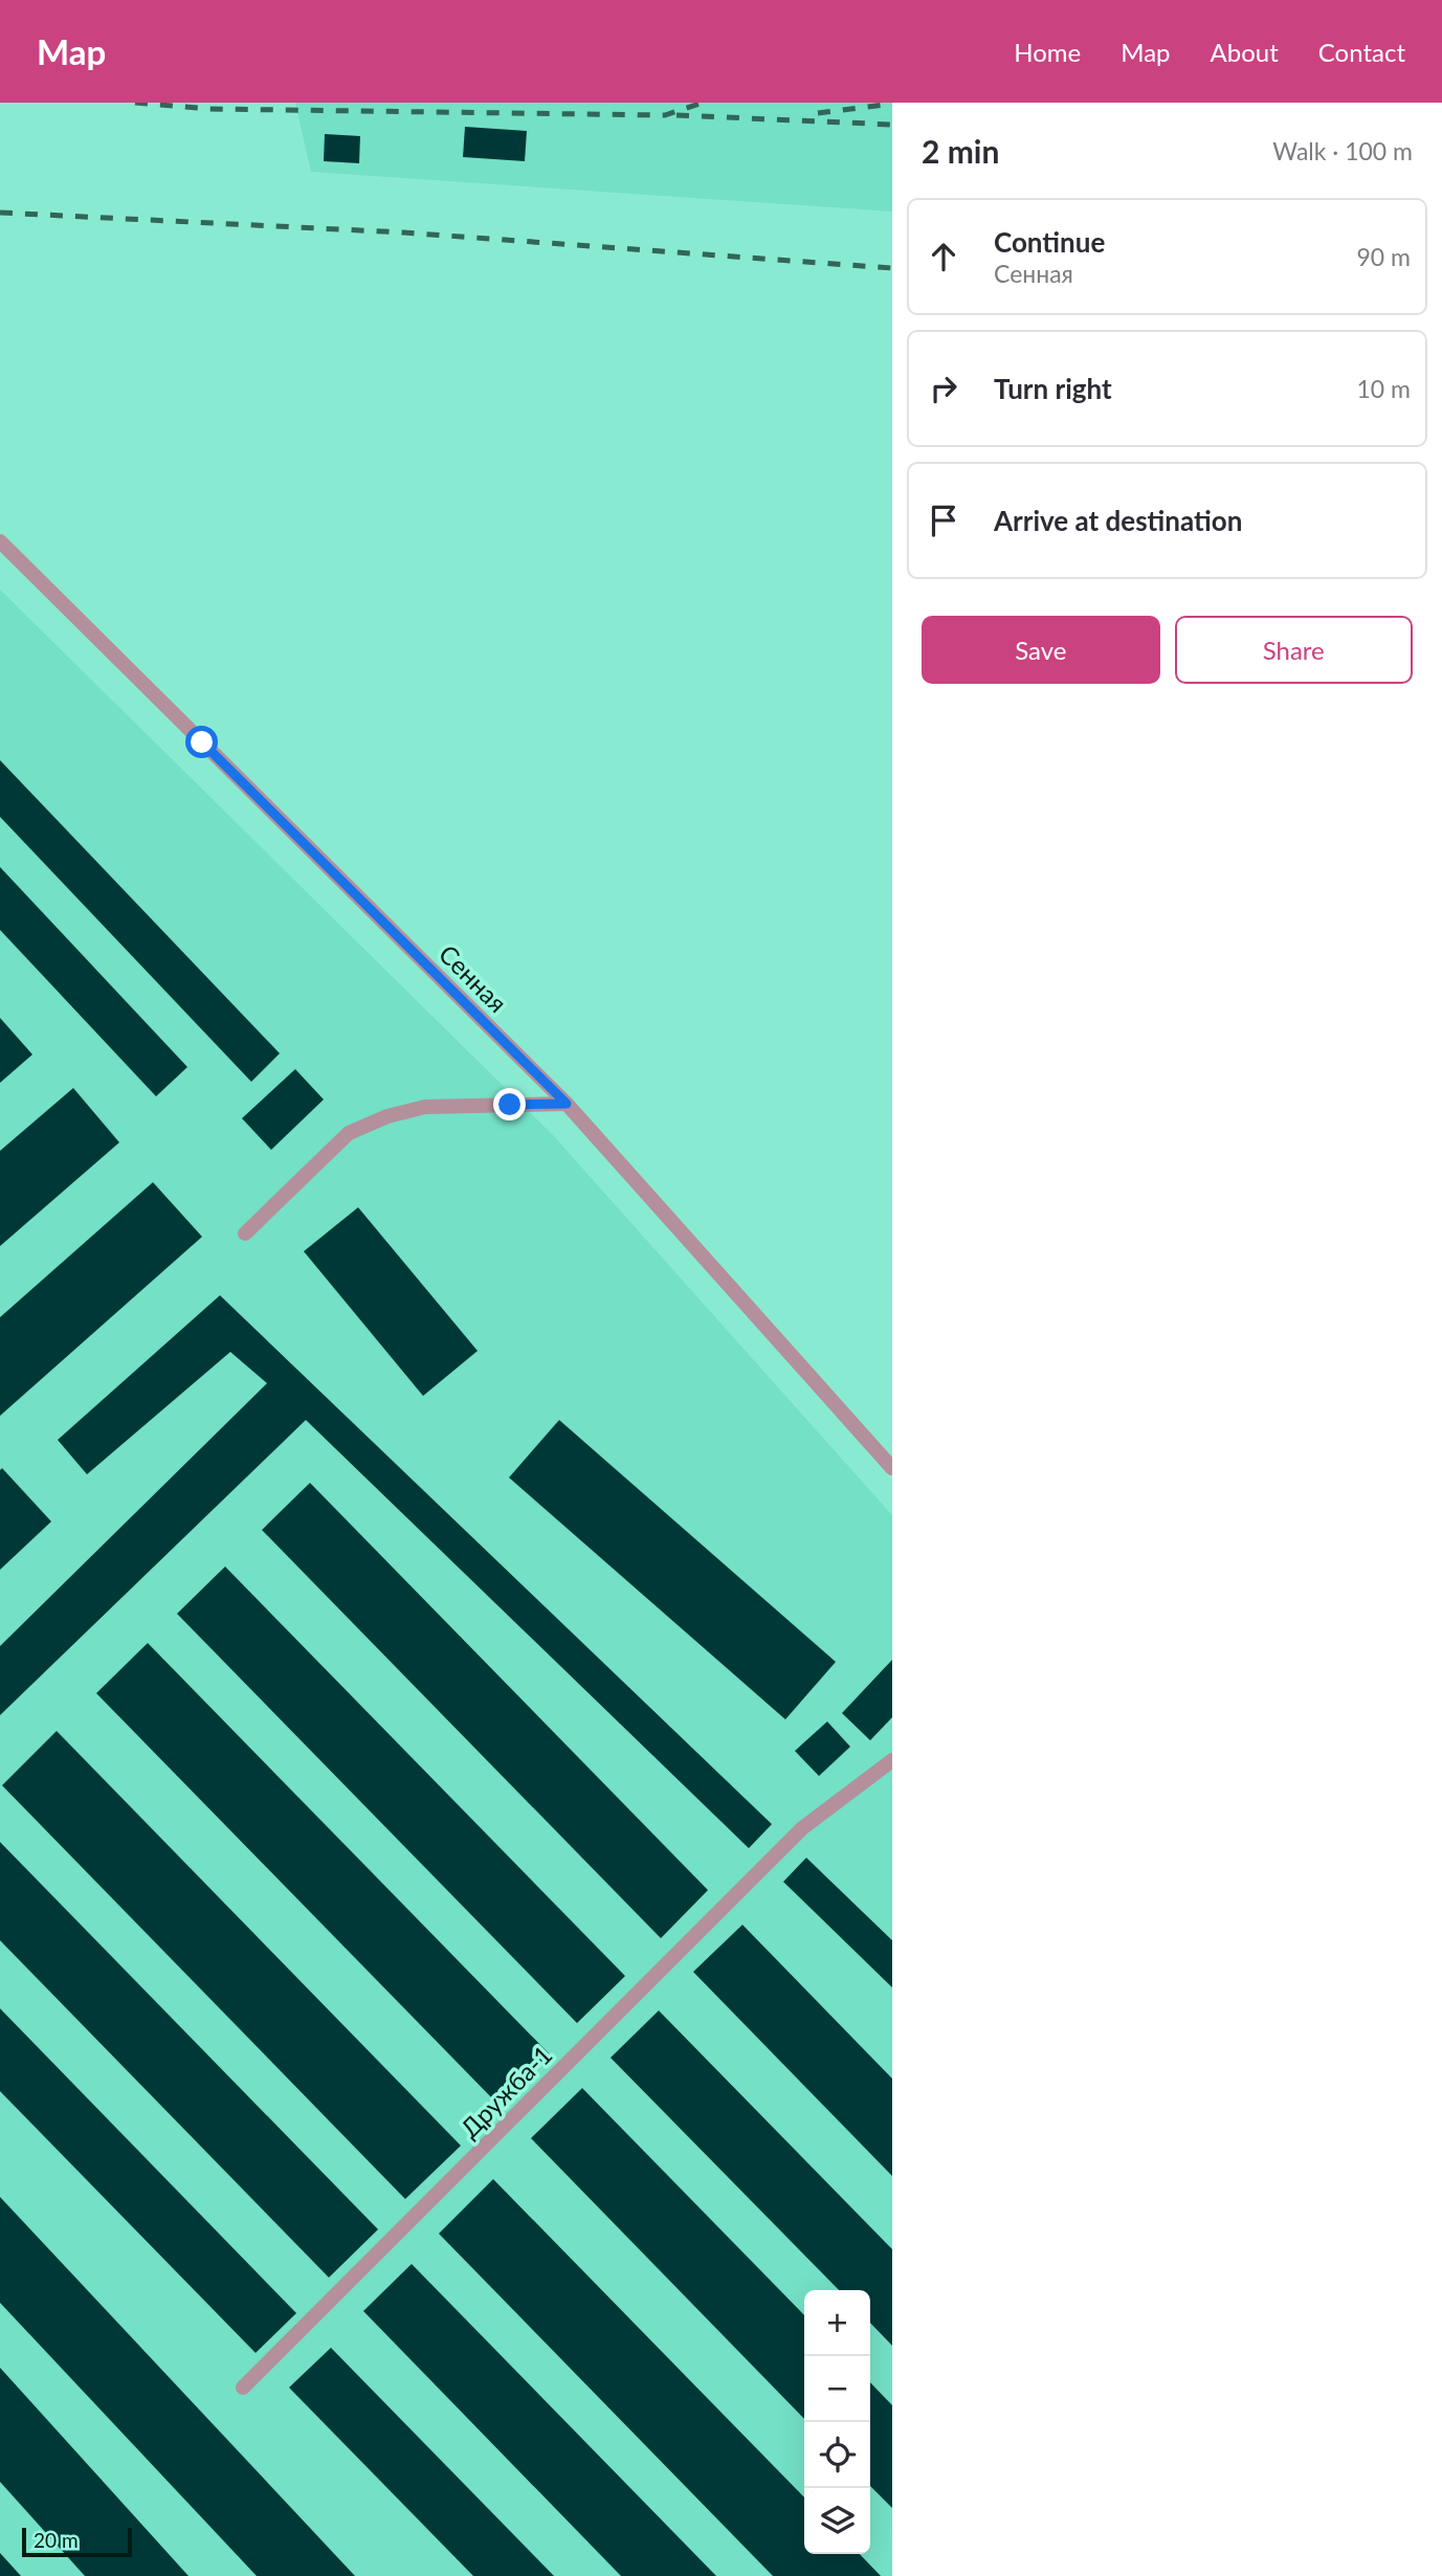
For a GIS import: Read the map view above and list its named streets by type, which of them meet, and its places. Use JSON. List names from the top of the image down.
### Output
{
  "streets": {
    "lane": ["Сенная", "Дружба-1"]
  },
  "scale_bar": "20 m",
  "page": {
    "header": "Map",
    "nav": [
      "Home",
      "Map",
      "About",
      "Contact"
    ],
    "heading": ["2 min", "Walk · 100 m"],
    "list": [
      ["Continue", "Сенная", "90 m"],
      ["Turn right", "10 m"],
      "Arrive at destination"
    ],
    "buttons": ["Save", "Share"],
    "map_buttons": ["+", "−"],
    "scale": "20 m"
  }
}
